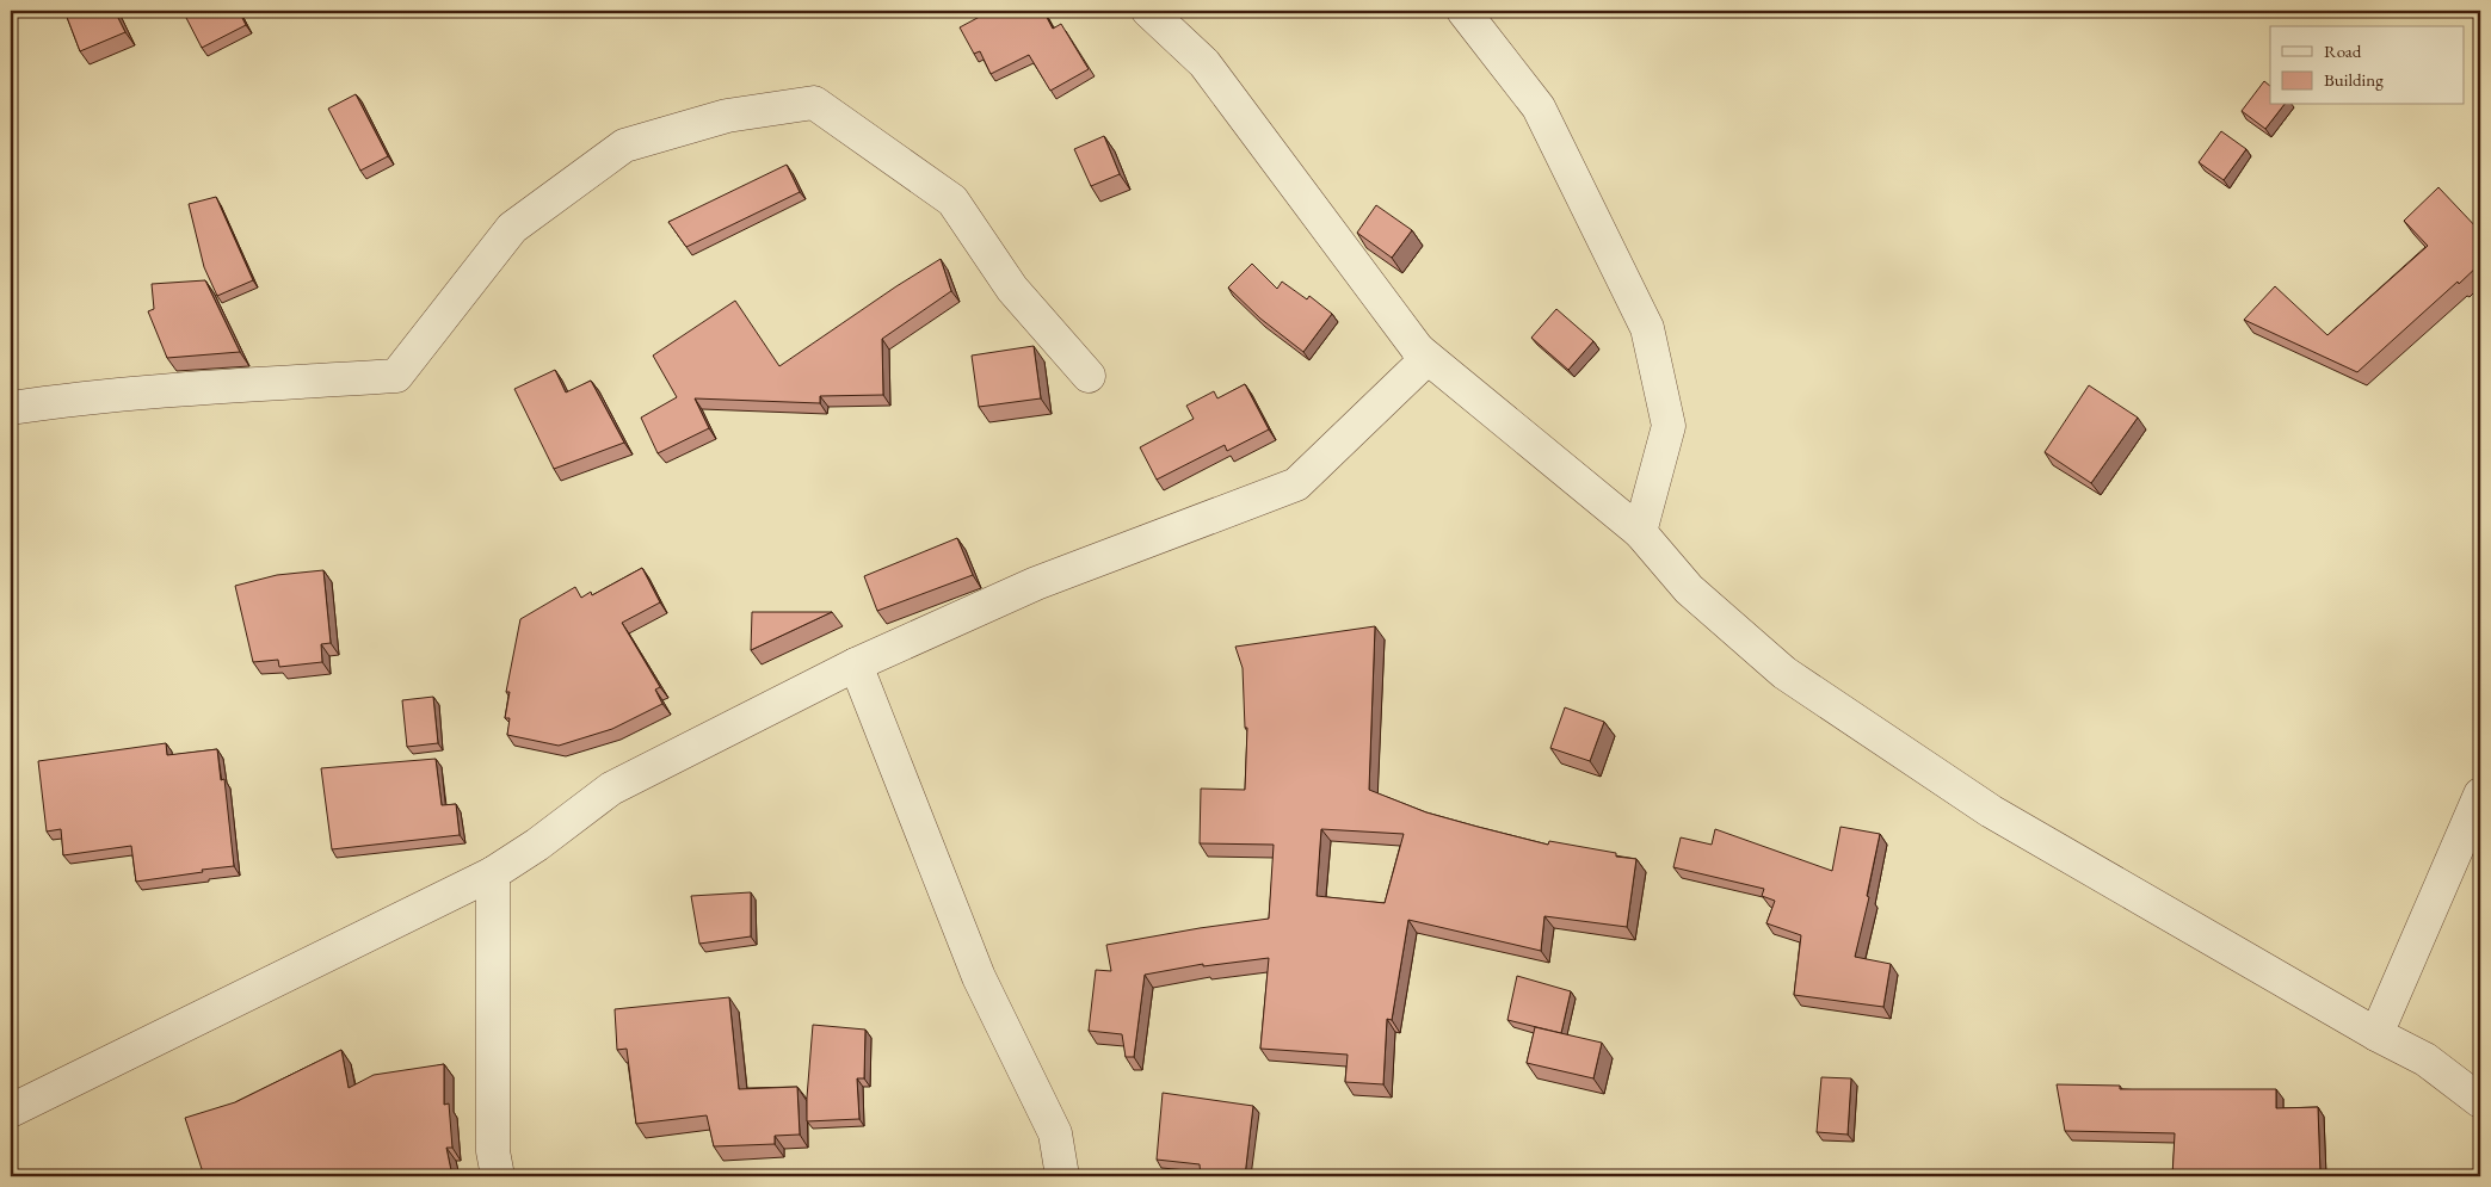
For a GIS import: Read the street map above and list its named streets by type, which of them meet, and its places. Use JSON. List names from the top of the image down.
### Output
{
  "legend": ["Road", "Building"]
}
